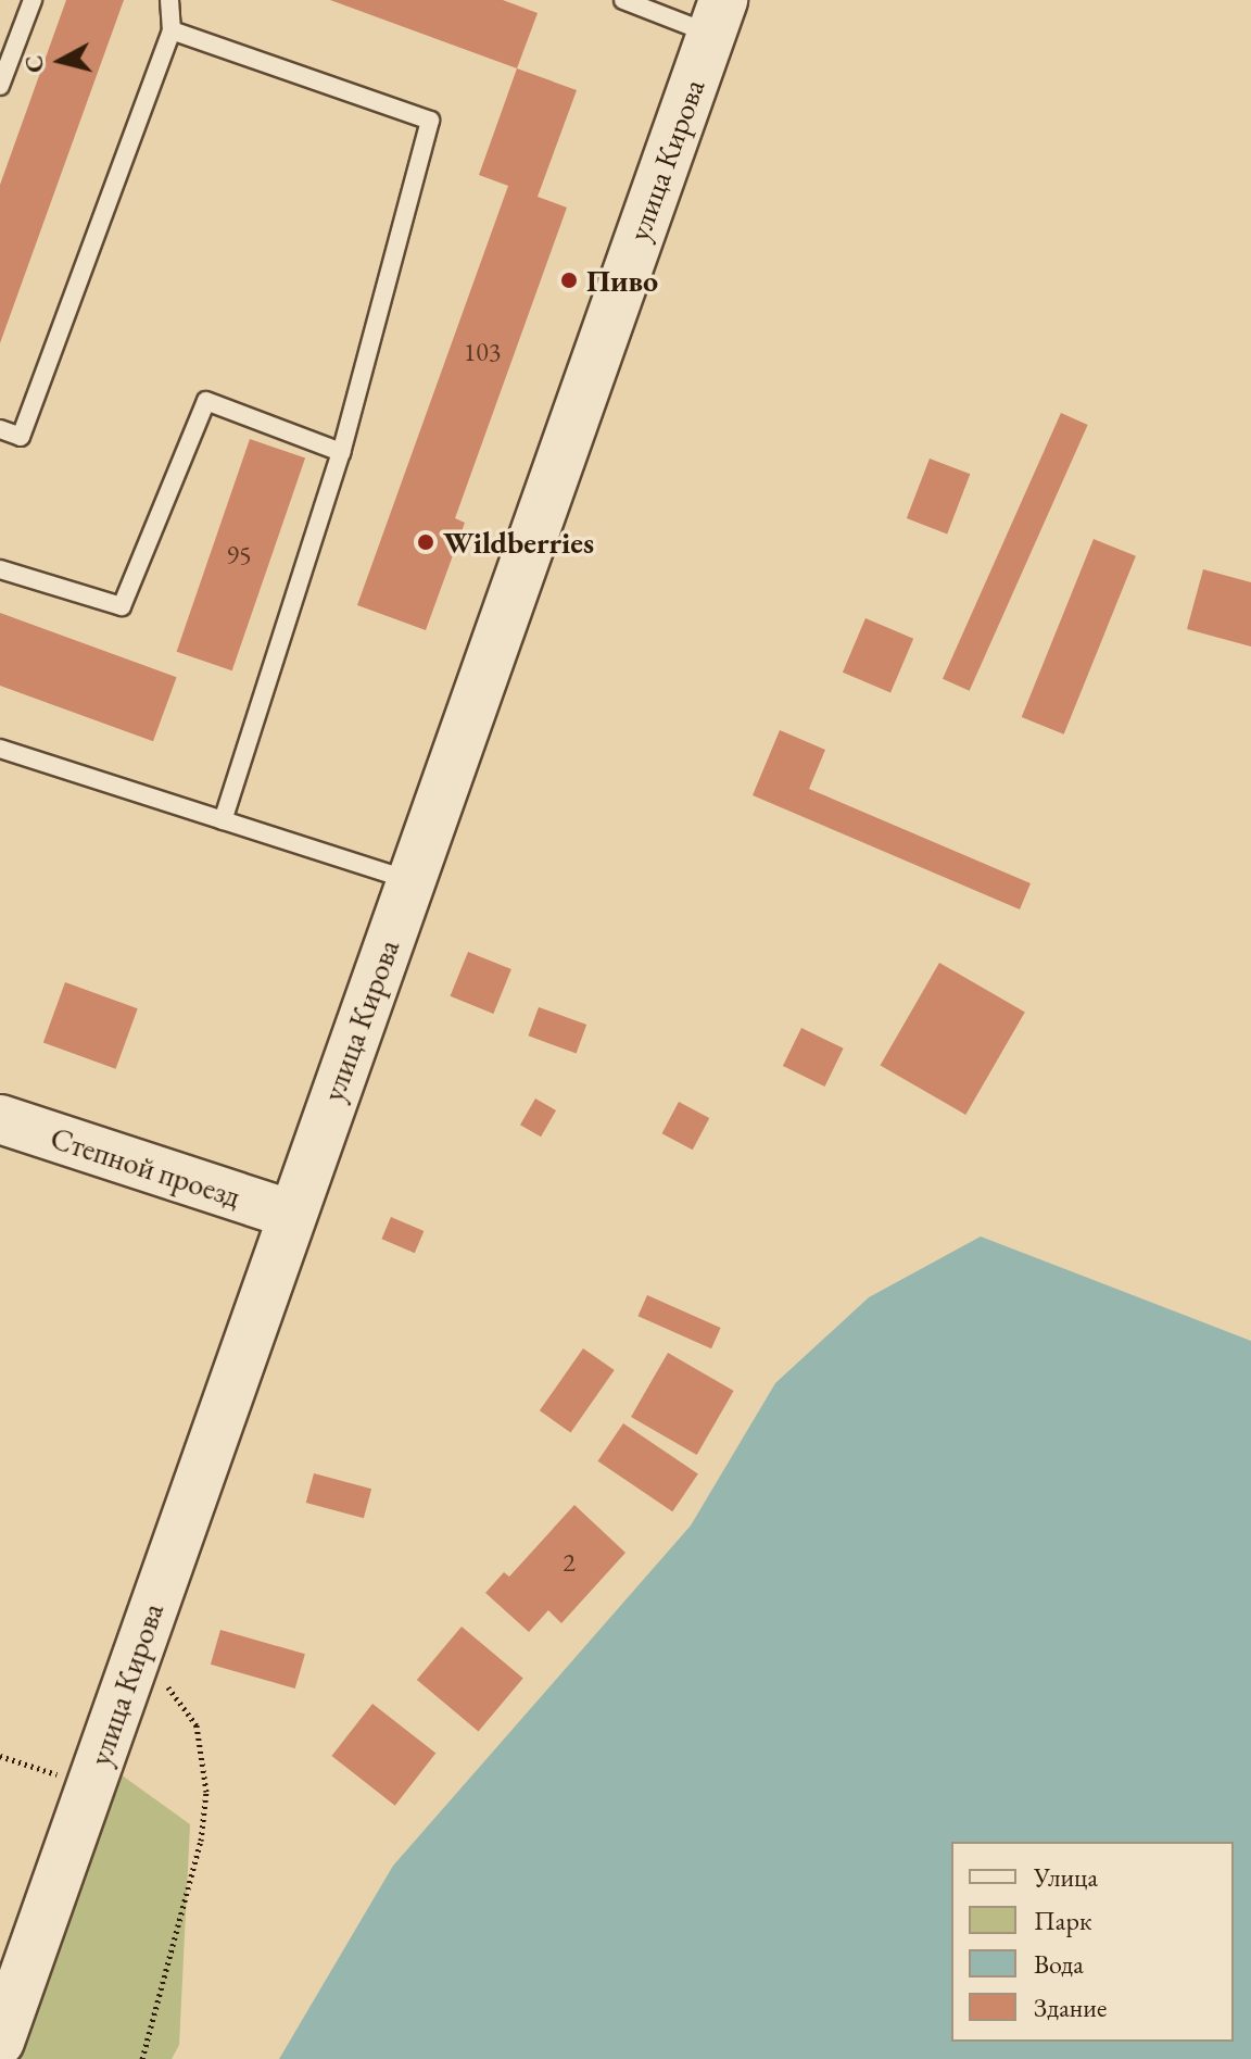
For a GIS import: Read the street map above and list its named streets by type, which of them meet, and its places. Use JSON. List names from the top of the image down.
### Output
{
  "streets": {
    "main road": ["улица Кирова", "Степной проезд"]
  },
  "crossings": [
    ["улица Кирова", "Степной проезд"]
  ],
  "places": ["Пиво", "Wildberries"],
  "house_numbers": ["103", "95", "2"],
  "legend": [
    "Улица",
    "Парк",
    "Вода",
    "Здание"
  ],
  "north": "left"
}
